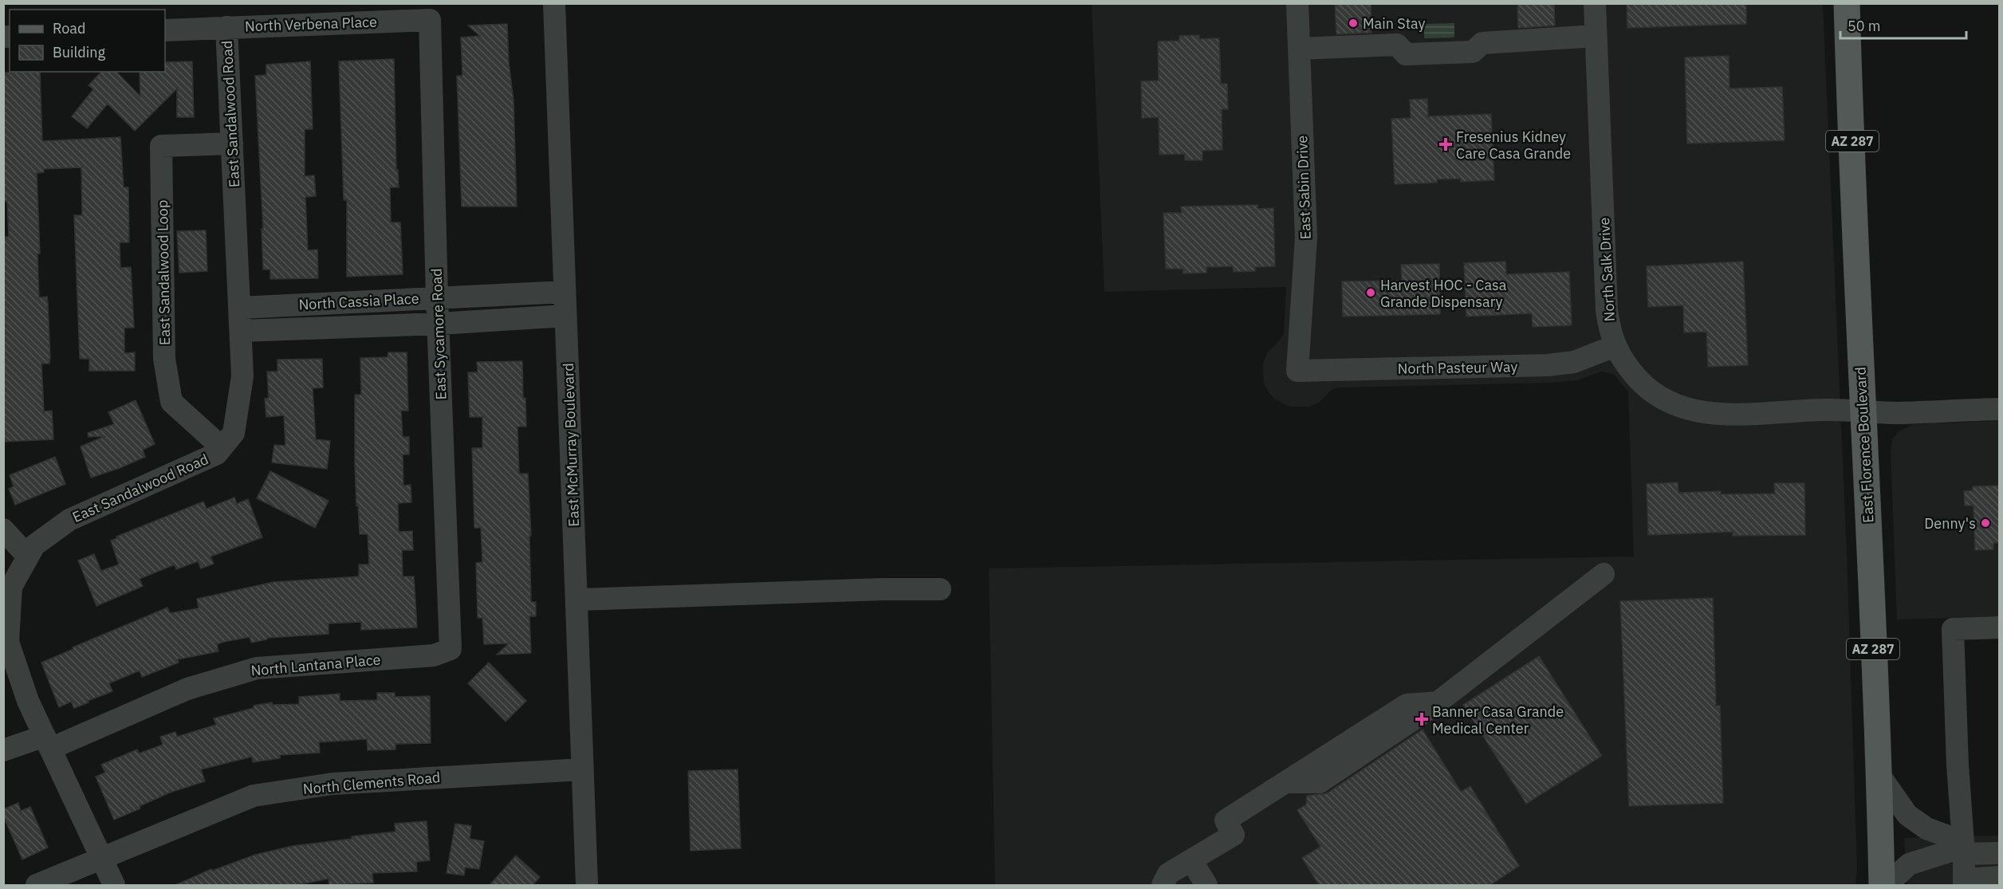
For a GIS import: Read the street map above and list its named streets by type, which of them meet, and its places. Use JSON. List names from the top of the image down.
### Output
{
  "streets": {
    "main road": ["AZ 287", "East Florence Boulevard"],
    "street": [
      "North Verbena Place",
      "East Sandalwood Road",
      "East Sabin Drive",
      "North Salk Drive",
      "East Sandalwood Loop",
      "North Cassia Place",
      "East Sycamore Road",
      "North Pasteur Way",
      "East McMurray Boulevard",
      "North Lantana Place",
      "North Clements Road"
    ]
  },
  "crossings": [
    ["North Verbena Place", "East Sandalwood Road"],
    ["North Verbena Place", "East Sycamore Road"],
    ["East Sandalwood Road", "East Sandalwood Loop"],
    ["East Sandalwood Road", "North Cassia Place"],
    ["East Sandalwood Road", "North Lantana Place"],
    ["East Sandalwood Road", "North Clements Road"],
    ["East Sabin Drive", "North Pasteur Way"],
    ["North Salk Drive", "North Pasteur Way"],
    ["North Salk Drive", "East Florence Boulevard"],
    ["North Cassia Place", "East Sycamore Road"],
    ["North Cassia Place", "East McMurray Boulevard"],
    ["East Sycamore Road", "North Lantana Place"],
    ["East McMurray Boulevard", "North Clements Road"]
  ],
  "places": {
    "other": ["Main Stay", "Harvest HOC - Casa Grande Dispensary", "Denny's"],
    "health": ["Fresenius Kidney Care Casa Grande", "Banner Casa Grande Medical Center"]
  },
  "legend": ["Road", "Building"],
  "scale_bar": "50 m"
}
